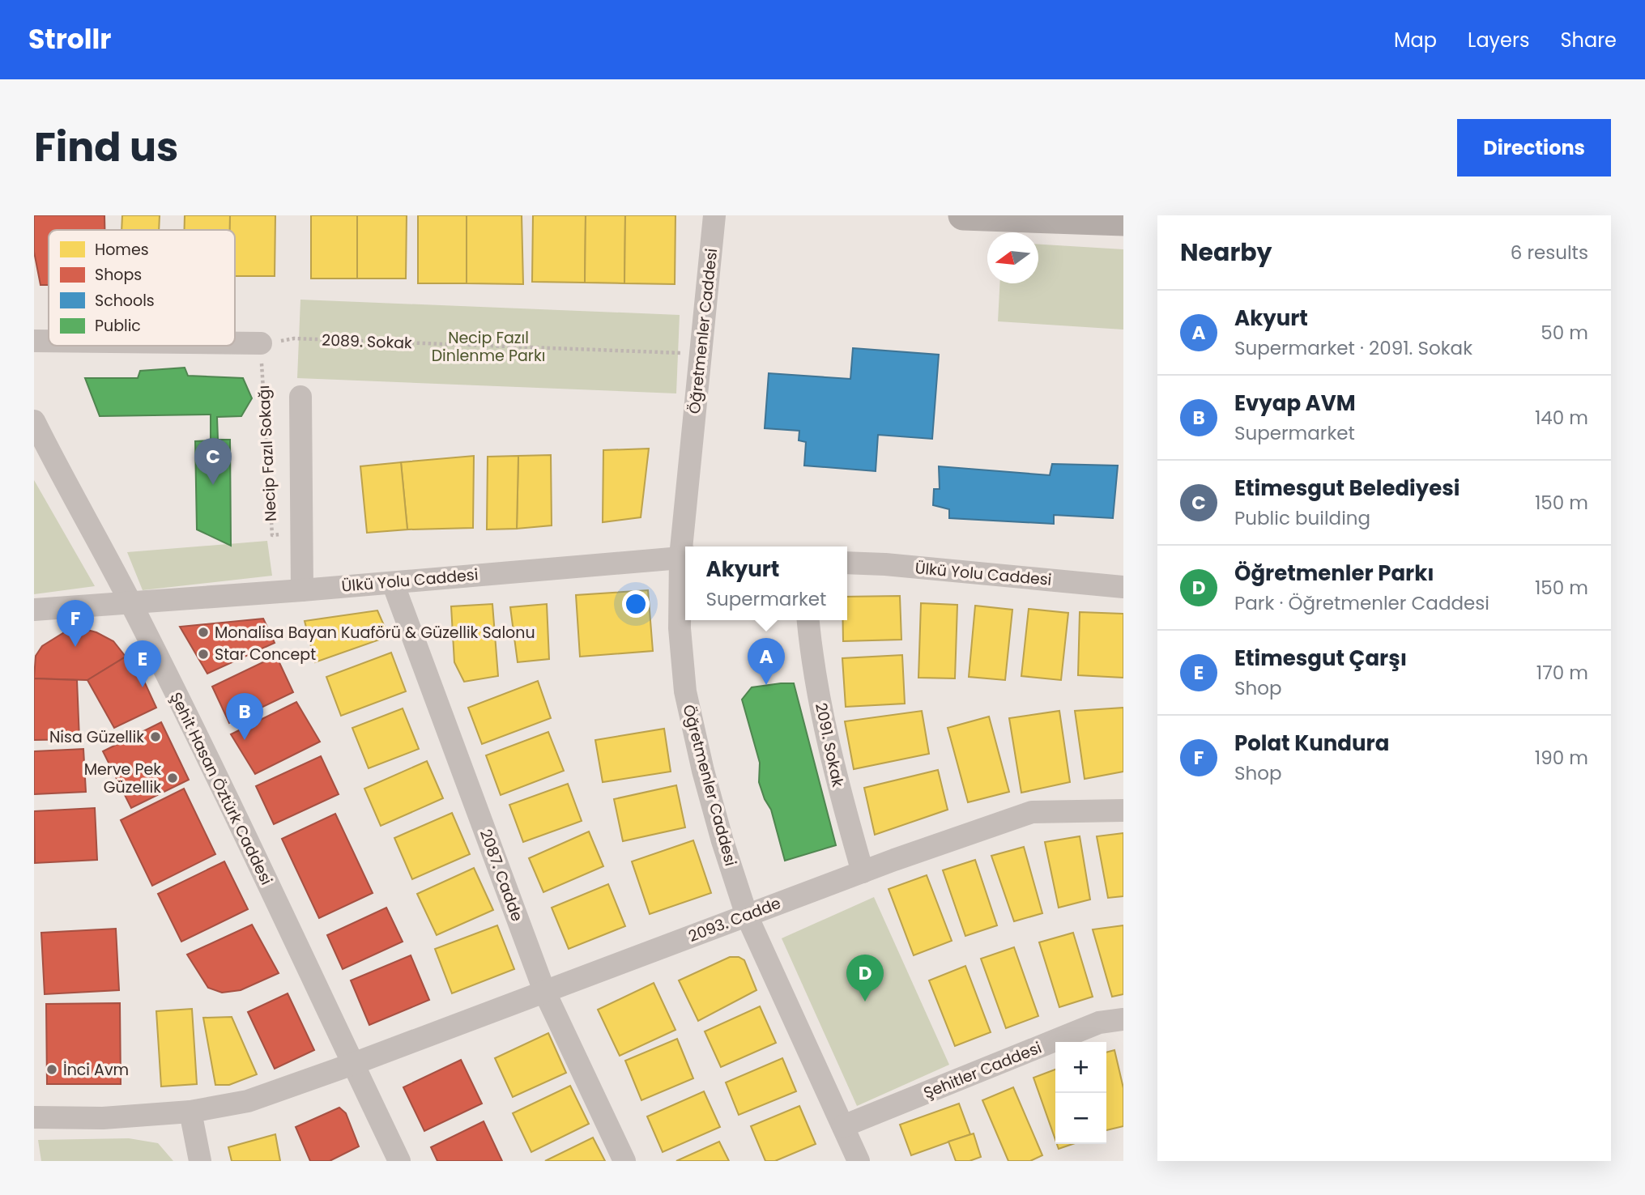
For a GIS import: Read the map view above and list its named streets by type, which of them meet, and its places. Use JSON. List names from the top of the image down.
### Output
{
  "streets": {
    "street": [
      "Öğretmenler Caddesi",
      "Necip Fazıl Sokağı",
      "Ülkü Yolu Caddesi",
      "2091. Sokak",
      "Şehit Hasan Öztürk Caddesi",
      "2087. Cadde",
      "2093. Cadde",
      "Şehitler Caddesi"
    ],
    "path": ["2089. Sokak"]
  },
  "crossings": [
    ["Öğretmenler Caddesi", "2089. Sokak"],
    ["Öğretmenler Caddesi", "Ülkü Yolu Caddesi"],
    ["Öğretmenler Caddesi", "2093. Cadde"],
    ["Öğretmenler Caddesi", "Şehitler Caddesi"],
    ["2089. Sokak", "Necip Fazıl Sokağı"],
    ["Necip Fazıl Sokağı", "Ülkü Yolu Caddesi"],
    ["Ülkü Yolu Caddesi", "Şehit Hasan Öztürk Caddesi"],
    ["Ülkü Yolu Caddesi", "2087. Cadde"],
    ["2091. Sokak", "2093. Cadde"],
    ["Şehit Hasan Öztürk Caddesi", "2093. Cadde"],
    ["2087. Cadde", "2093. Cadde"]
  ],
  "parks": ["Necip Fazıl Dinlenme Parkı"],
  "places": [
    "Monalisa Bayan Kuaförü & Güzellik Salonu",
    "Star Concept",
    "Nisa Güzellik",
    "Merve Pek Güzellik",
    "İnci Avm"
  ],
  "legend": [
    "Homes",
    "Shops",
    "Schools",
    "Public"
  ],
  "north": "left",
  "page": {
    "header": "Strollr",
    "nav": ["Map", "Layers", "Share"],
    "title": "Find us",
    "buttons": "Directions",
    "heading": ["Nearby", "6 results"],
    "list": [
      {
        "mark": "A",
        "name": "Akyurt",
        "note": "Supermarket · 2091. Sokak",
        "value": "50 m"
      },
      {
        "mark": "B",
        "name": "Evyap AVM",
        "note": "Supermarket",
        "value": "140 m"
      },
      {
        "mark": "C",
        "name": "Etimesgut Belediyesi",
        "note": "Public building",
        "value": "150 m"
      },
      {
        "mark": "D",
        "name": "Öğretmenler Parkı",
        "note": "Park · Öğretmenler Caddesi",
        "value": "150 m"
      },
      {
        "mark": "E",
        "name": "Etimesgut Çarşı",
        "note": "Shop",
        "value": "170 m"
      },
      {
        "mark": "F",
        "name": "Polat Kundura",
        "note": "Shop",
        "value": "190 m"
      }
    ],
    "pins": [
      "C",
      "F",
      "A",
      "E",
      "B",
      "D"
    ],
    "popup": ["Akyurt", "Supermarket"],
    "map_buttons": ["+", "−"]
  }
}
